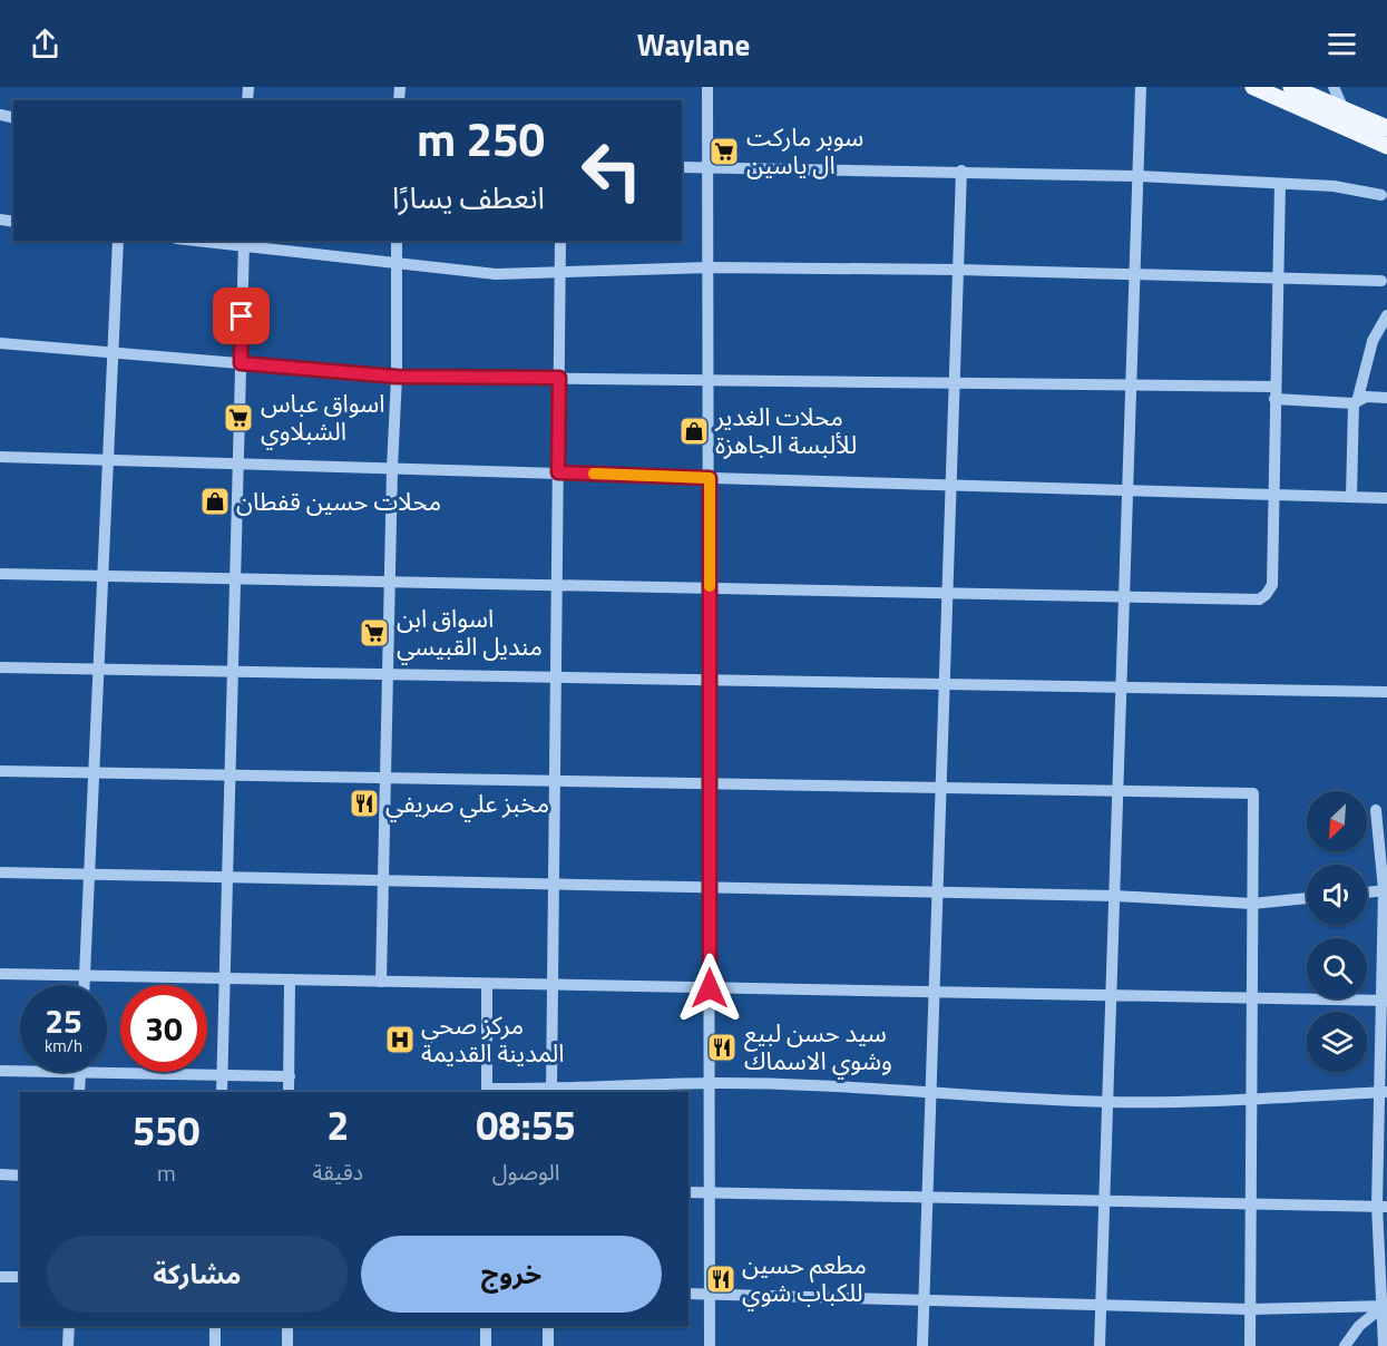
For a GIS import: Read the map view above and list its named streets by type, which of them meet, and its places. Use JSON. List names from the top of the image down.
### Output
{
  "places": {
    "supermarket": ["سوبر ماركت ال ياسين", "اسواق عباس الشبلاوي", "اسواق ابن منديل القبيسي"],
    "shop": ["محلات الغدير للألبسة الجاهزة", "محلات حسين قفطان"],
    "restaurant": ["مخبز علي صريفي", "سيد حسن لبيع وشوي الاسماك", "مطعم حسين للكباب شوي"],
    "hospital": ["مركز صحي المدينة القديمة"]
  },
  "north": "bottom left",
  "page": {
    "header": "Waylane",
    "turn": ["250 m", "انعطف يسارًا"],
    "speed": "25 km/h",
    "limit": "30",
    "eta": [
      "08:55",
      "الوصول",
      "2",
      "دقيقة",
      "550",
      "m"
    ],
    "buttons": ["خروج", "مشاركة"]
  }
}
